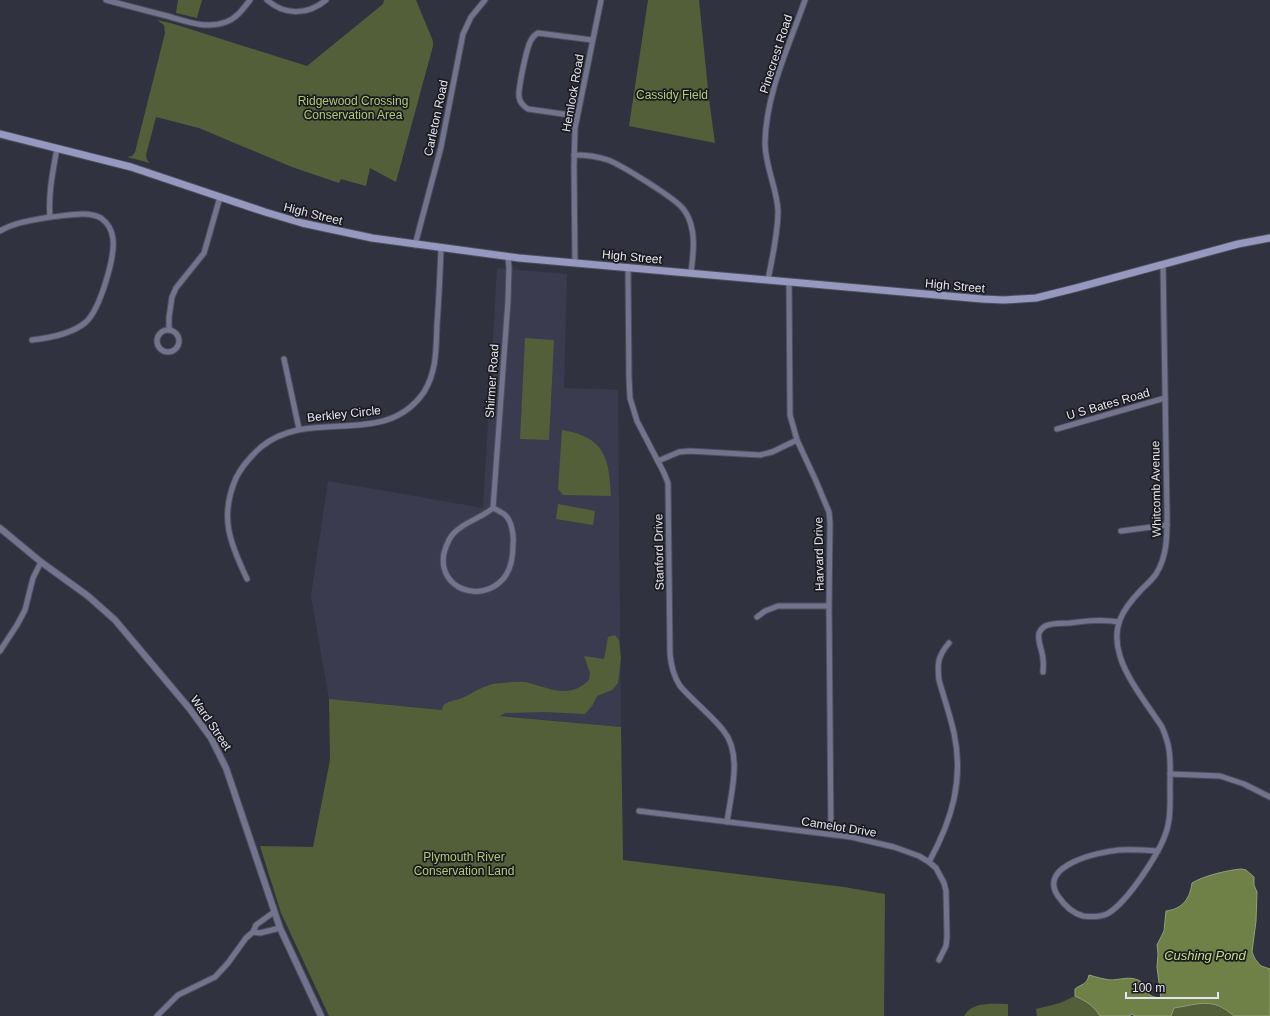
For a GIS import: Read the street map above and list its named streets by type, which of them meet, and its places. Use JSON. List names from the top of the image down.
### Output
{
  "streets": {
    "main road": ["High Street"],
    "street": [
      "Pinecrest Road",
      "Hemlock Road",
      "Carleton Road",
      "Shirmer Road",
      "U S Bates Road",
      "Berkley Circle",
      "Whitcomb Avenue",
      "Stanford Drive",
      "Harvard Drive",
      "Ward Street",
      "Camelot Drive"
    ]
  },
  "crossings": [
    ["Pinecrest Road", "High Street"],
    ["Hemlock Road", "High Street"],
    ["Carleton Road", "High Street"],
    ["High Street", "Shirmer Road"],
    ["High Street", "Berkley Circle"],
    ["High Street", "Whitcomb Avenue"],
    ["High Street", "Stanford Drive"],
    ["High Street", "Harvard Drive"],
    ["U S Bates Road", "Whitcomb Avenue"],
    ["Stanford Drive", "Camelot Drive"],
    ["Harvard Drive", "Camelot Drive"]
  ],
  "water": ["Cushing Pond"],
  "parks": ["Cassidy Field", "Ridgewood Crossing Conservation Area", "Plymouth River Conservation Land"],
  "scale_bar": "100 m"
}
